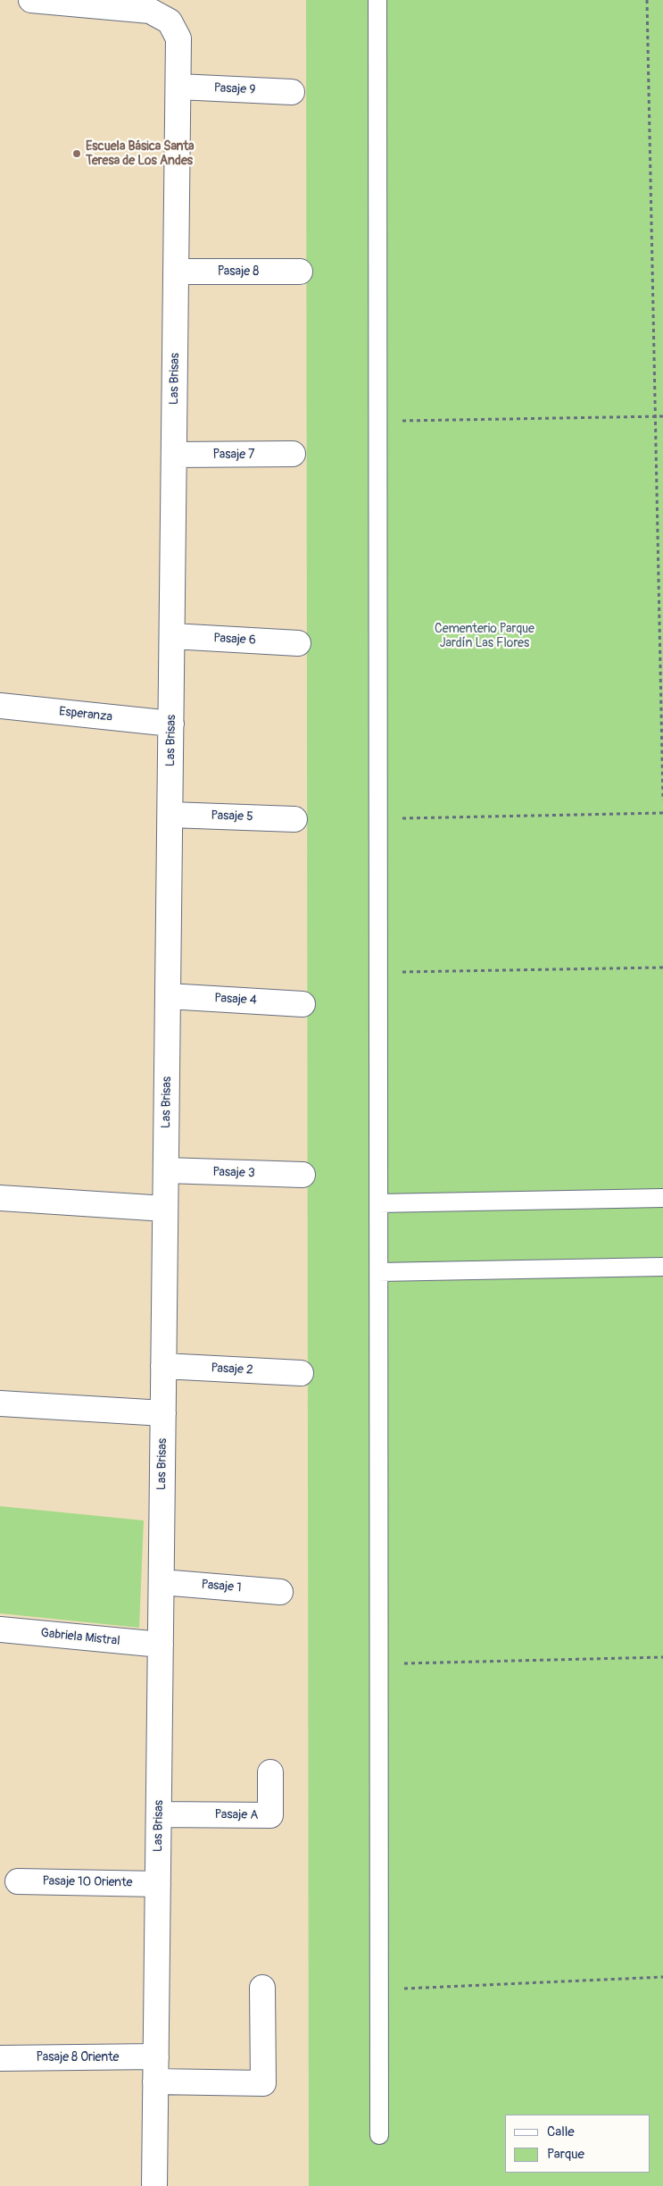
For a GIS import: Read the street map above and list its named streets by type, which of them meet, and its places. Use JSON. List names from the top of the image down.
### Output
{
  "streets": {
    "street": [
      "Pasaje 9",
      "Pasaje 8",
      "Las Brisas",
      "Pasaje 7",
      "Pasaje 6",
      "Esperanza",
      "Pasaje 5",
      "Pasaje 4",
      "Pasaje 3",
      "Pasaje 2",
      "Pasaje 1",
      "Gabriela Mistral",
      "Pasaje A",
      "Pasaje 10 Oriente",
      "Pasaje 8 Oriente"
    ]
  },
  "crossings": [
    ["Pasaje 9", "Las Brisas"],
    ["Pasaje 8", "Las Brisas"],
    ["Las Brisas", "Pasaje 7"],
    ["Las Brisas", "Pasaje 6"],
    ["Las Brisas", "Esperanza"],
    ["Las Brisas", "Pasaje 5"],
    ["Las Brisas", "Pasaje 4"],
    ["Las Brisas", "Pasaje 3"],
    ["Las Brisas", "Pasaje 2"],
    ["Las Brisas", "Pasaje 1"],
    ["Las Brisas", "Gabriela Mistral"],
    ["Las Brisas", "Pasaje A"],
    ["Las Brisas", "Pasaje 10 Oriente"],
    ["Las Brisas", "Pasaje 8 Oriente"]
  ],
  "parks": ["Cementerio Parque Jardín Las Flores"],
  "places": ["Escuela Básica Santa Teresa de Los Andes"],
  "legend": ["Calle", "Parque"]
}
